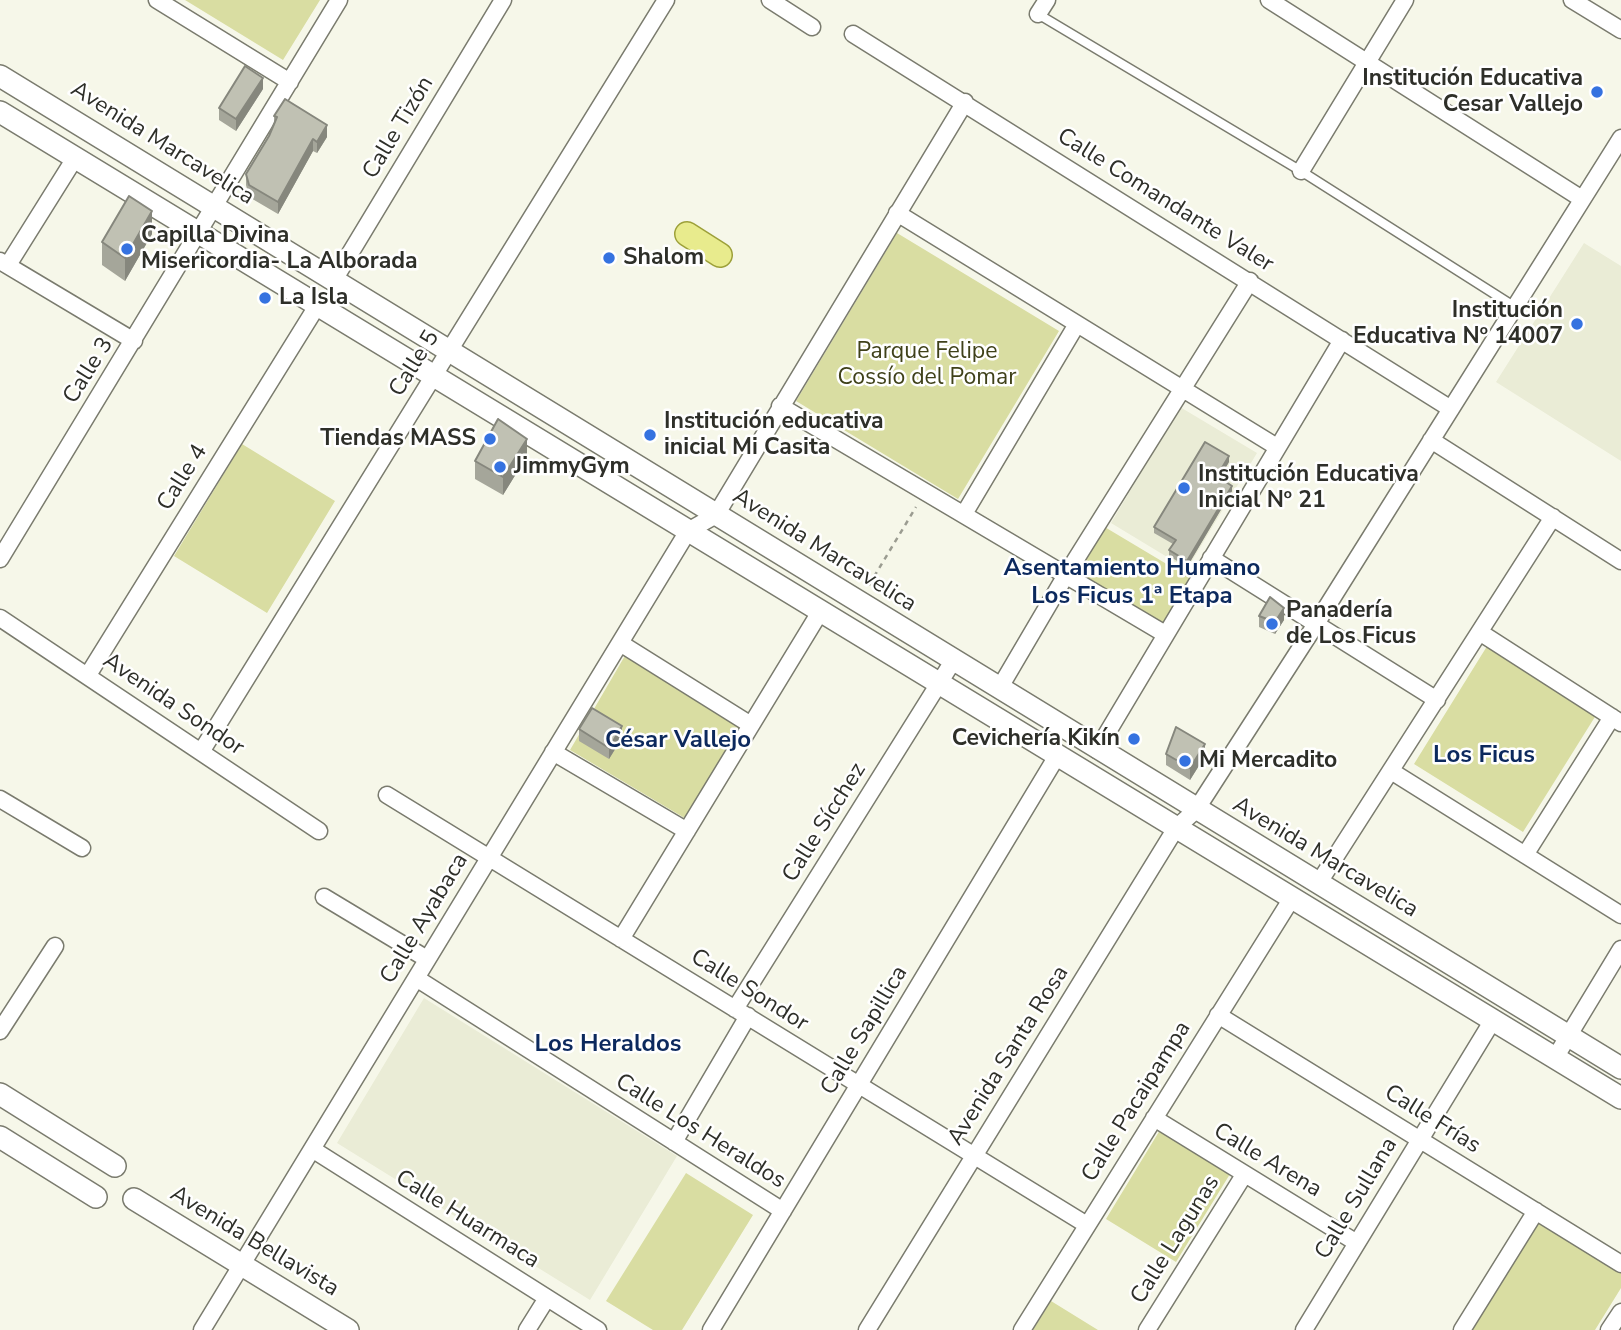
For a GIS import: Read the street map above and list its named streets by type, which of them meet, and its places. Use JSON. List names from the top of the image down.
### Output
{
  "streets": {
    "street": [
      "Calle Tizón",
      "Avenida Marcavelica",
      "Calle Comandante Valer",
      "Calle 5",
      "Calle 3",
      "Calle 4",
      "Avenida Sondor",
      "Calle Sícchez",
      "Calle Ayabaca",
      "Calle Sondor",
      "Calle Sapillica",
      "Avenida Santa Rosa",
      "Calle Pacaipampa",
      "Calle Frías",
      "Calle Los Heraldos",
      "Calle Arena",
      "Calle Sullana",
      "Calle Huarmaca",
      "Calle Lagunas",
      "Avenida Bellavista"
    ]
  },
  "crossings": [
    ["Calle Tizón", "Avenida Marcavelica"],
    ["Avenida Marcavelica", "Calle 5"],
    ["Avenida Marcavelica", "Calle 3"],
    ["Avenida Marcavelica", "Calle Sícchez"],
    ["Avenida Marcavelica", "Avenida Santa Rosa"],
    ["Calle Comandante Valer", "Avenida Santa Rosa"],
    ["Calle 5", "Avenida Sondor"],
    ["Calle 4", "Avenida Sondor"],
    ["Calle Sícchez", "Calle Sondor"],
    ["Calle Sícchez", "Calle Los Heraldos"],
    ["Calle Ayabaca", "Calle Sondor"],
    ["Calle Ayabaca", "Calle Los Heraldos"],
    ["Calle Ayabaca", "Calle Huarmaca"],
    ["Calle Ayabaca", "Avenida Bellavista"],
    ["Calle Sondor", "Calle Sapillica"],
    ["Calle Sondor", "Avenida Santa Rosa"],
    ["Calle Sondor", "Calle Pacaipampa"],
    ["Calle Sapillica", "Calle Los Heraldos"],
    ["Calle Pacaipampa", "Calle Frías"],
    ["Calle Pacaipampa", "Calle Arena"],
    ["Calle Frías", "Calle Sullana"],
    ["Calle Arena", "Calle Sullana"],
    ["Calle Arena", "Calle Lagunas"]
  ],
  "districts": [
    "Asentamiento Humano Los Ficus 1ª Etapa",
    "César Vallejo",
    "Los Ficus",
    "Los Heraldos"
  ],
  "parks": ["Parque Felipe Cossío del Pomar"],
  "places": [
    "Institución Educativa Cesar Vallejo",
    "Capilla Divina Misericordia- La Alborada",
    "Shalom",
    "La Isla",
    "Institución Educativa Nº 14007",
    "Institución educativa inicial Mi Casita",
    "Tiendas MASS",
    "JimmyGym",
    "Institución Educativa Inicial Nº 21",
    "Panadería de Los Ficus",
    "Cevichería Kikín",
    "Mi Mercadito"
  ]
}
